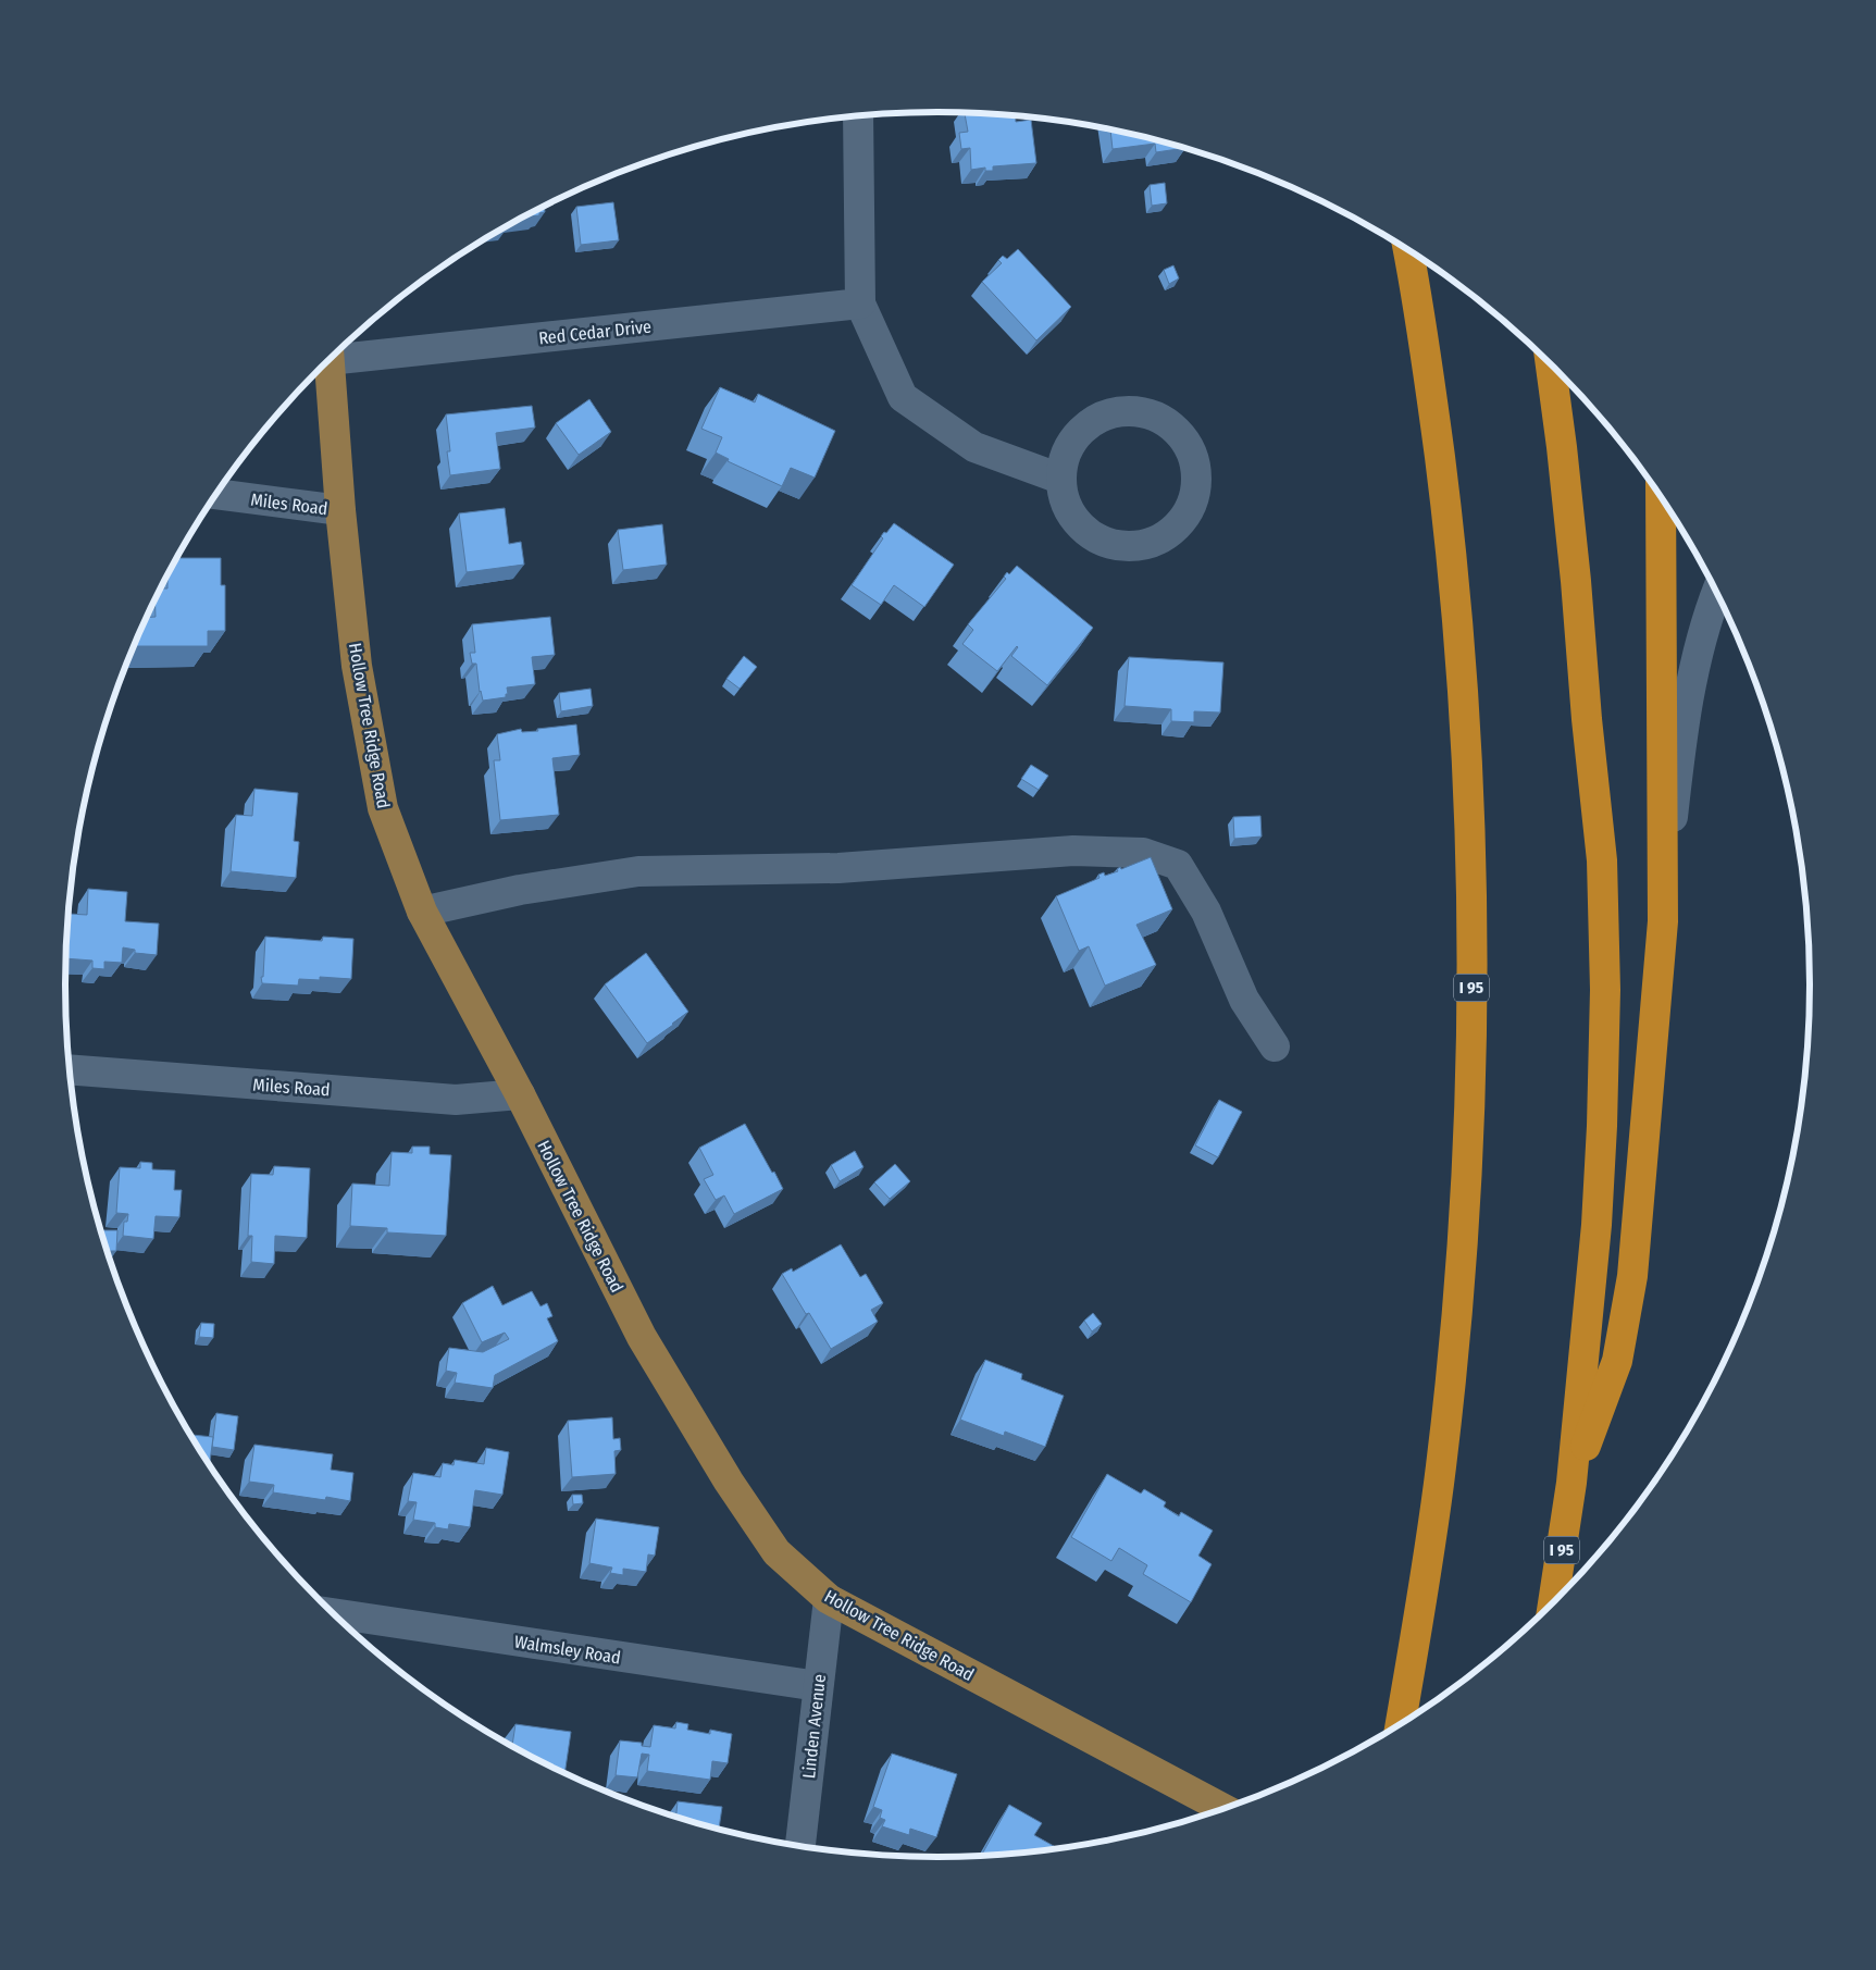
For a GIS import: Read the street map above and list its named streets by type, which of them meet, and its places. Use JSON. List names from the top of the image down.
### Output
{
  "streets": {
    "highway": ["I 95"],
    "main road": ["Hollow Tree Ridge Road"],
    "street": [
      "Red Cedar Drive",
      "Miles Road",
      "Walmsley Road",
      "Linden Avenue"
    ]
  },
  "crossings": [
    ["Miles Road", "Hollow Tree Ridge Road"],
    ["Hollow Tree Ridge Road", "Linden Avenue"],
    ["Walmsley Road", "Linden Avenue"]
  ]
}
